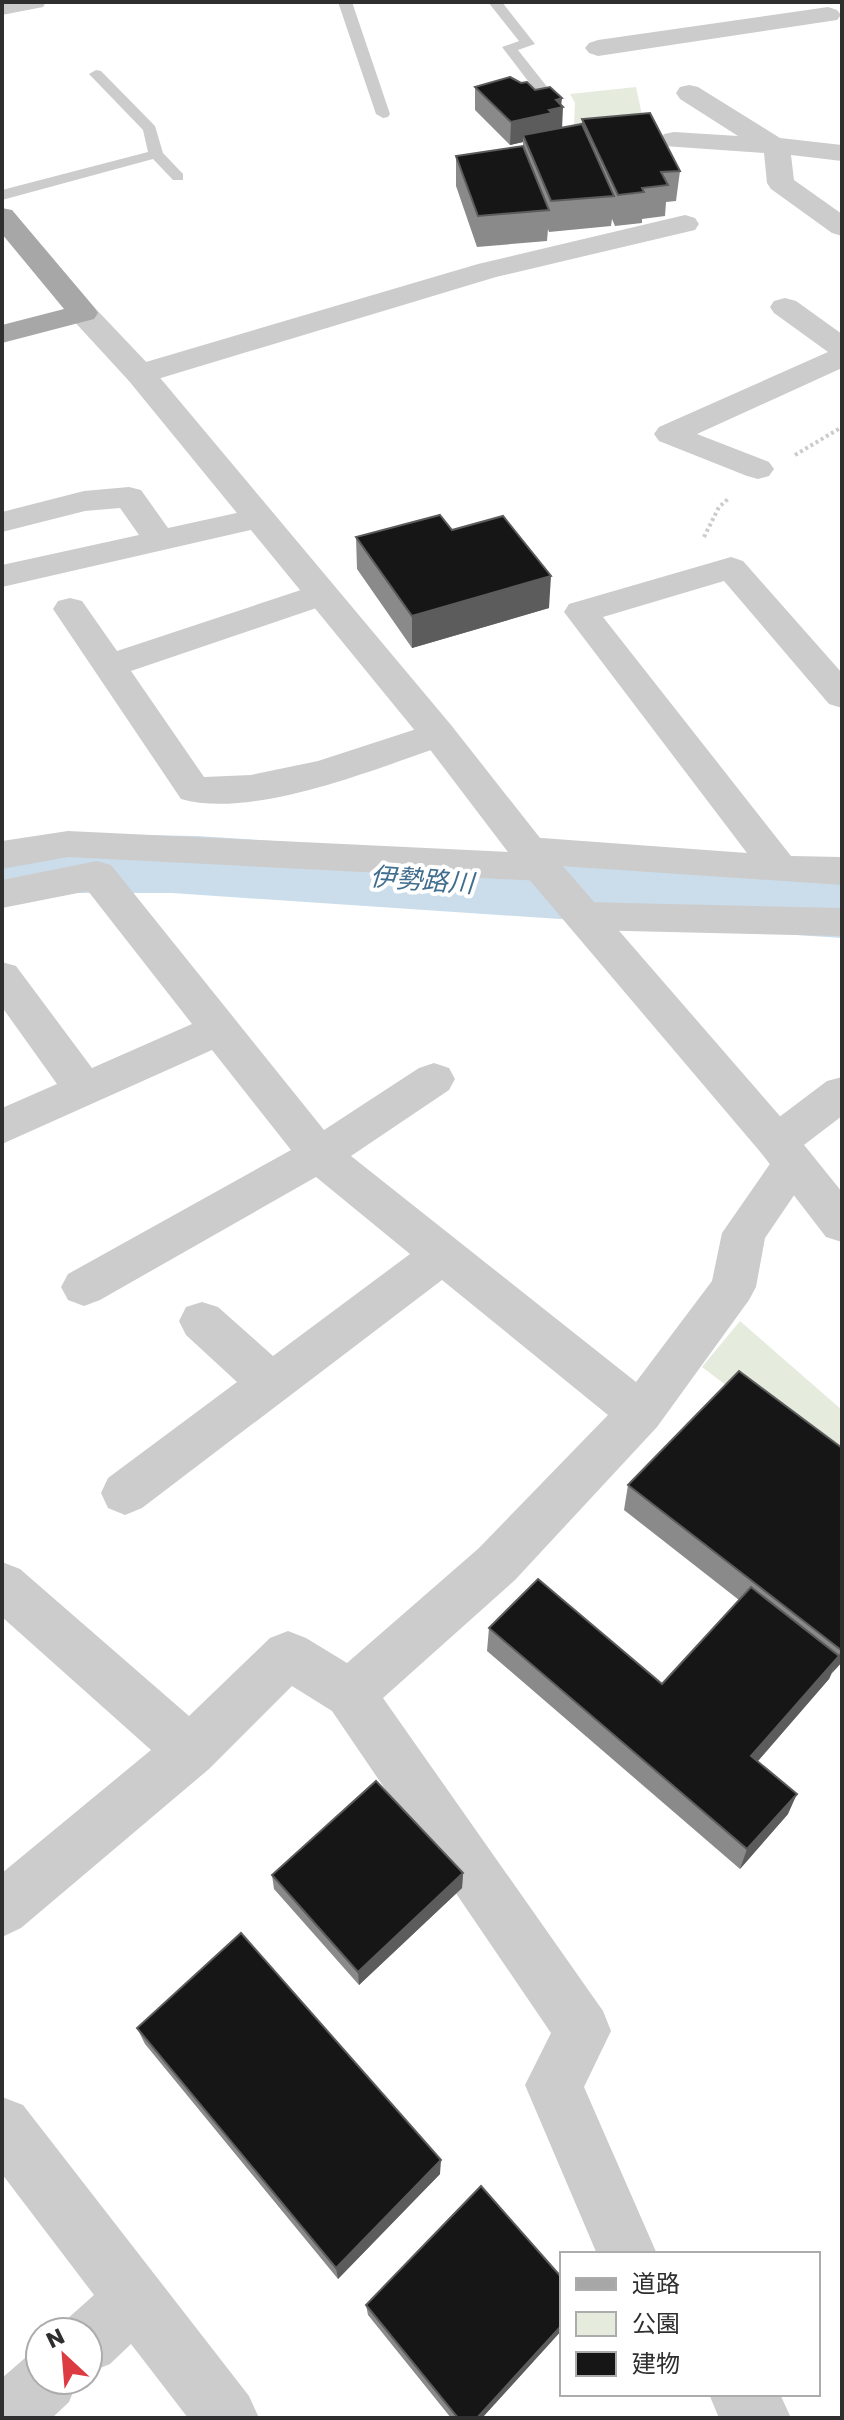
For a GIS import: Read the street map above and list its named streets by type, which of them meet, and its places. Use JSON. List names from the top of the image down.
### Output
{
  "water": ["伊勢路川"],
  "legend": ["道路", "公園", "建物"],
  "north": "top left"
}
